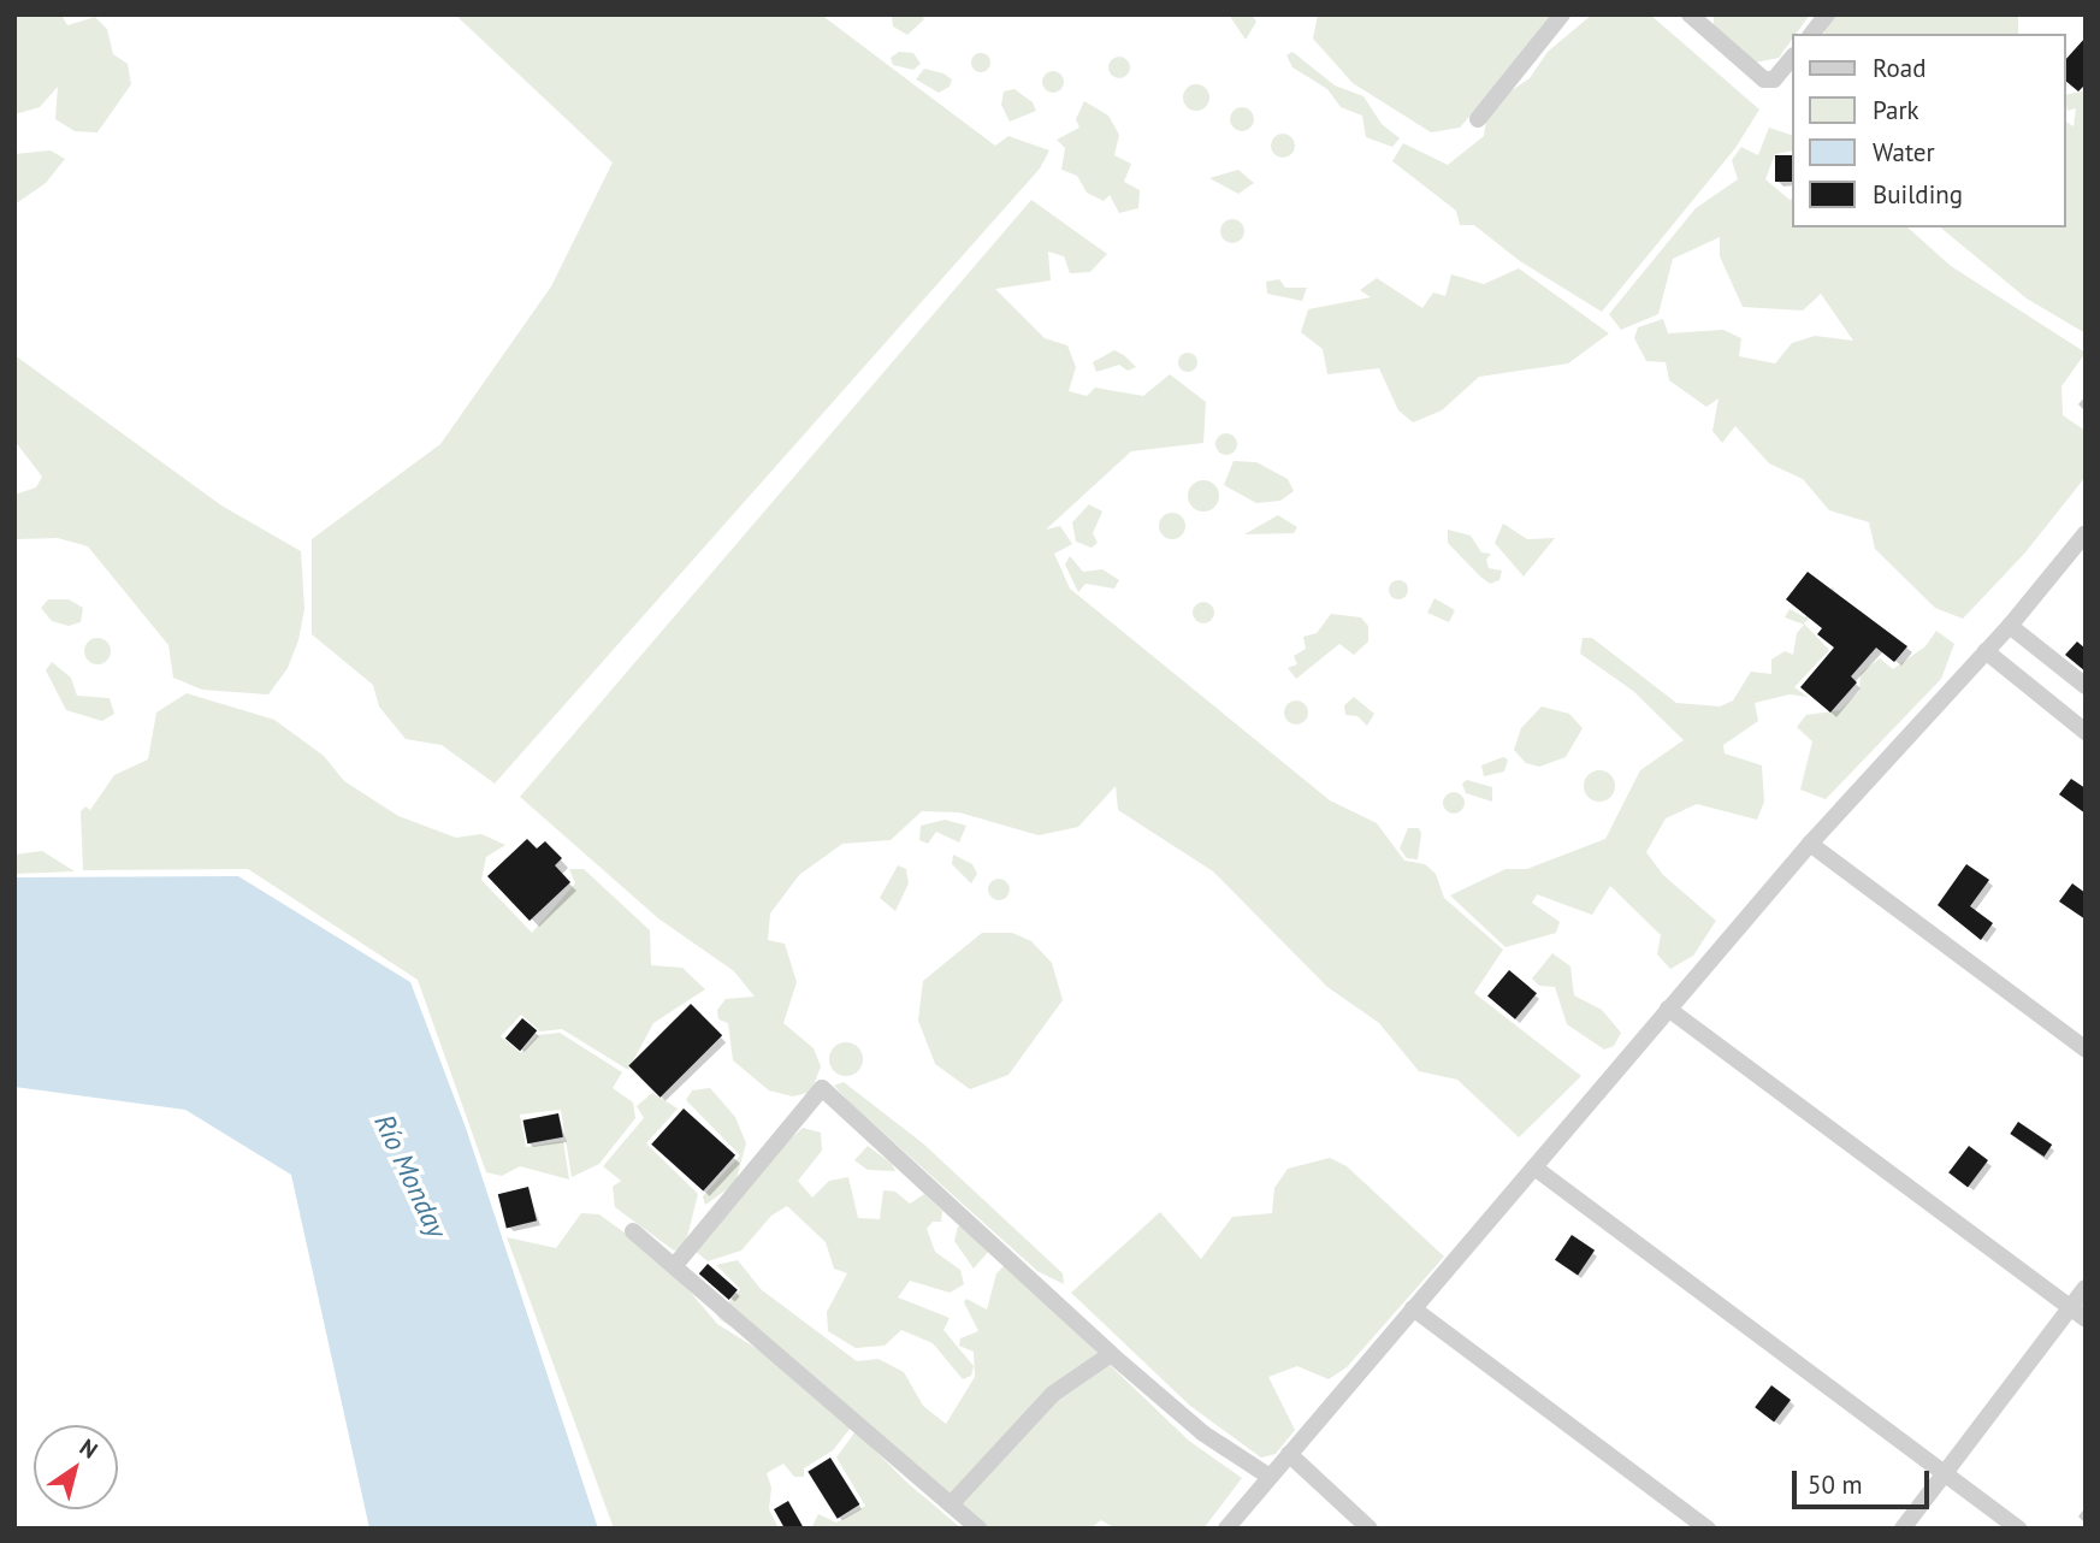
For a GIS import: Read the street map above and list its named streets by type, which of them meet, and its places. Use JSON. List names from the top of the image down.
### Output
{
  "water": ["Río Monday"],
  "legend": [
    "Road",
    "Park",
    "Water",
    "Building"
  ],
  "scale_bar": "50 m",
  "north": "top right"
}
